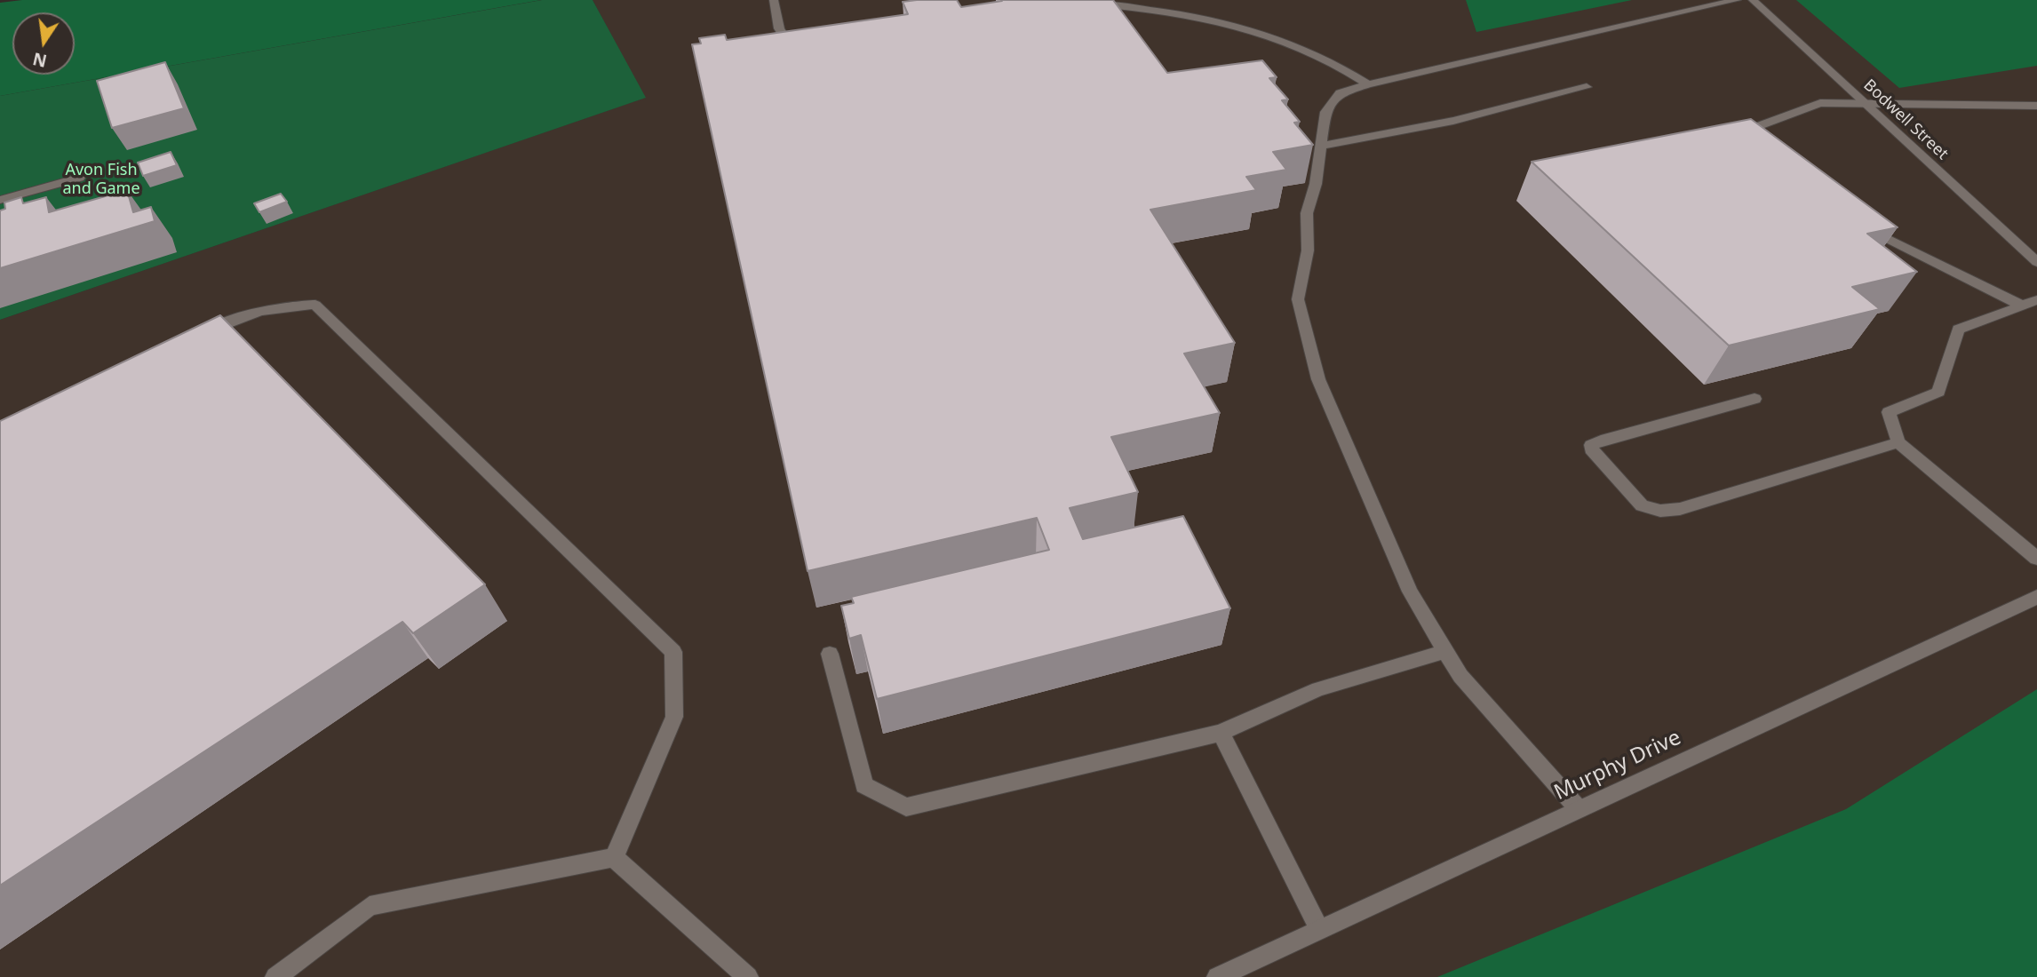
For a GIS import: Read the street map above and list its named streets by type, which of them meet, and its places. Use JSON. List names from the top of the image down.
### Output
{
  "streets": {
    "street": ["Bodwell Street", "Murphy Drive"]
  },
  "parks": ["Avon Fish and Game"],
  "north": "bottom"
}
